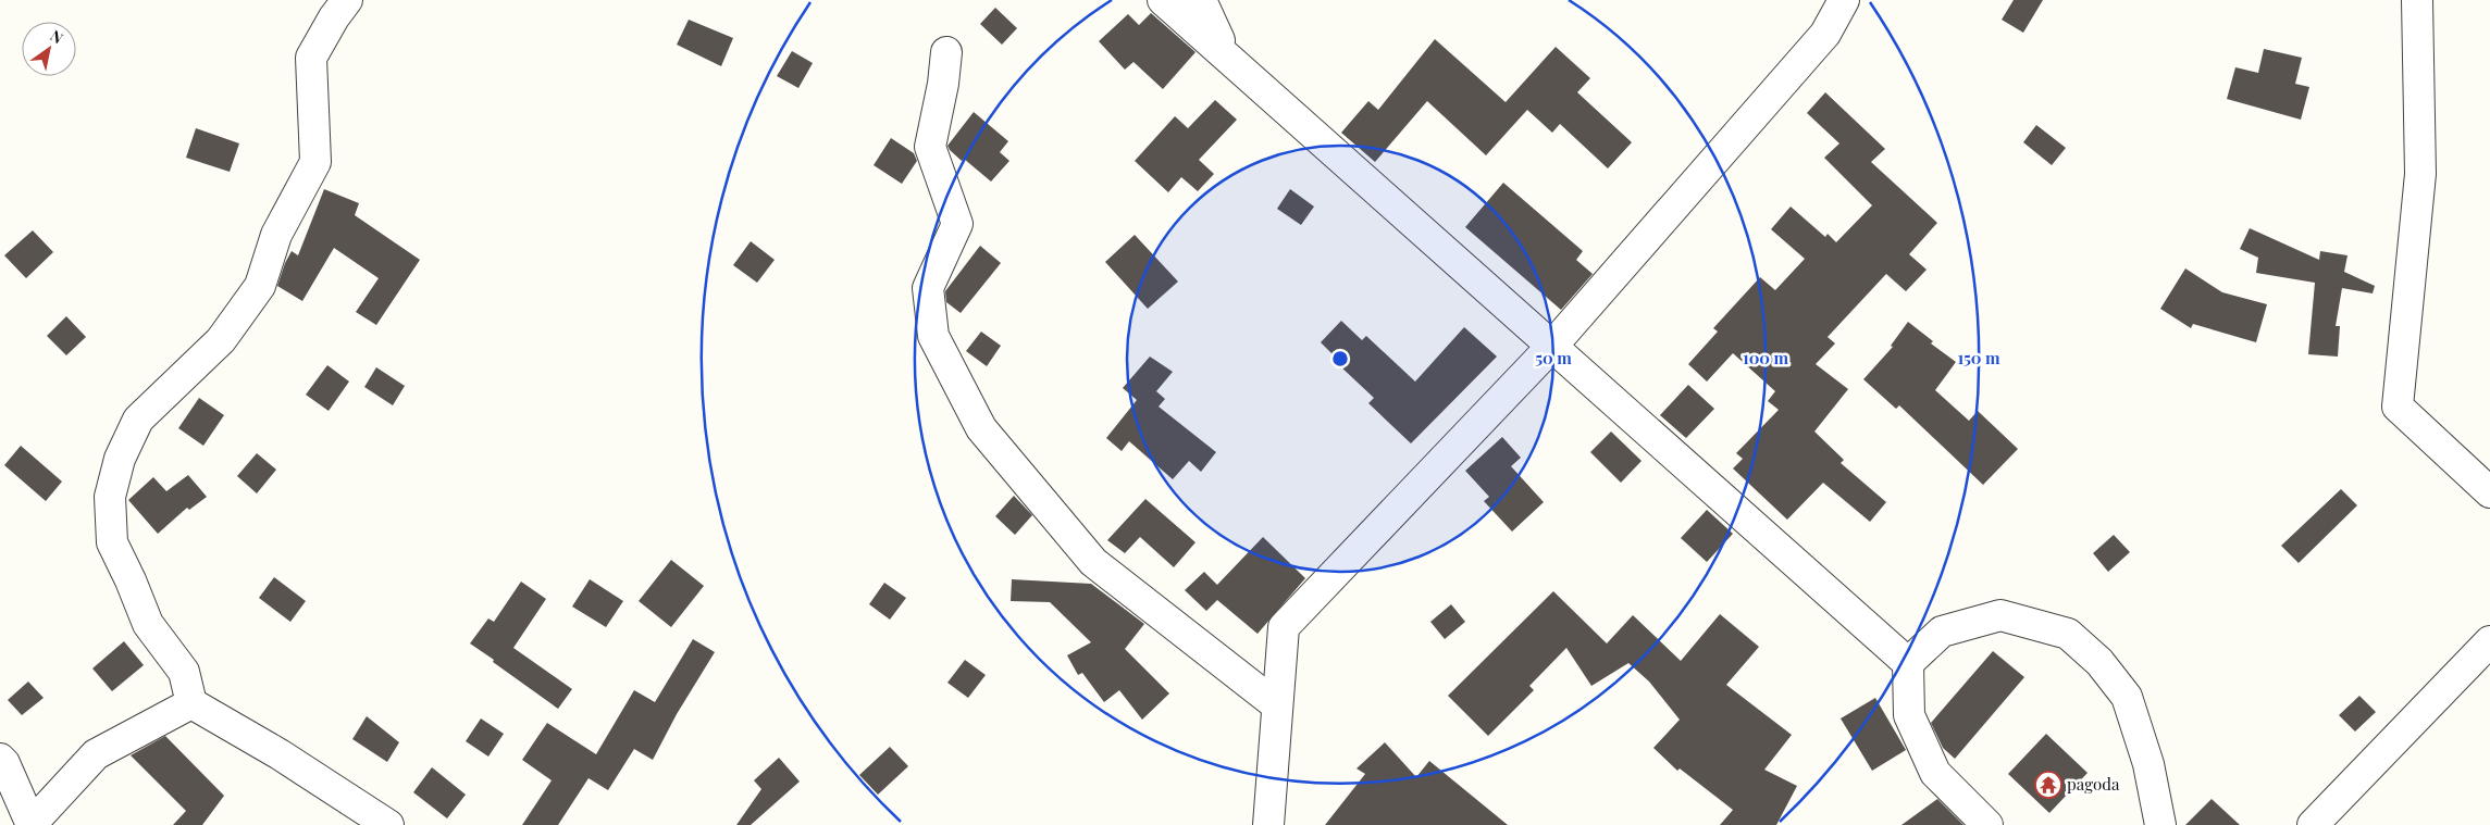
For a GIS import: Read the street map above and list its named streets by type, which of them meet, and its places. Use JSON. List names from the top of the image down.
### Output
{
  "places": {
    "temple": ["pagoda"]
  },
  "north": "top right",
  "rings": ["50 m", "100 m", "150 m"]
}
